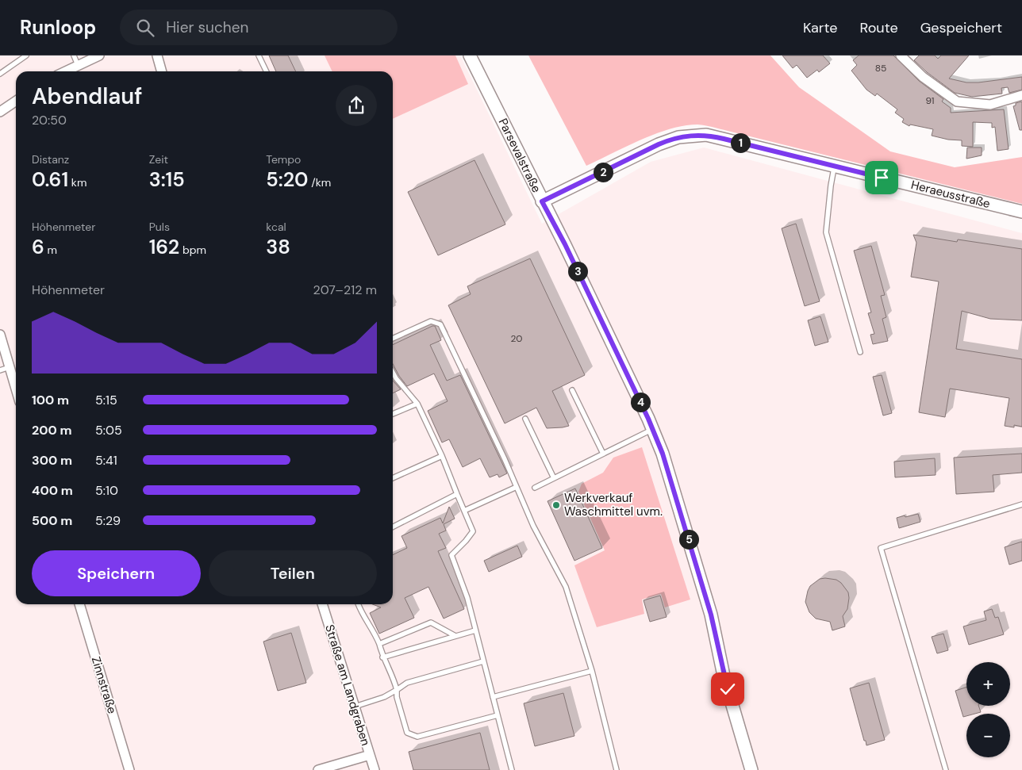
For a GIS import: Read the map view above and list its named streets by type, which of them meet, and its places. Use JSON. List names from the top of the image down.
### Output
{
  "streets": {
    "street": [
      "Parsevalstraße",
      "Heraeusstraße",
      "Zinnstraße",
      "Straße am Landgraben"
    ]
  },
  "crossings": [
    ["Parsevalstraße", "Heraeusstraße"]
  ],
  "places": ["Werkverkauf Waschmittel uvm."],
  "house_numbers": ["85", "91", "20"],
  "page": {
    "header": "Runloop",
    "search": "Hier suchen",
    "nav": ["Karte", "Route", "Gespeichert"],
    "heading": ["Abendlauf", "20:50"],
    "pins": [
      "1",
      "2",
      "3",
      "4",
      "5"
    ],
    "stats": [
      ["Distanz", "0.61 km"],
      ["Zeit", "3:15"],
      ["Tempo", "5:20 /km"],
      ["Höhenmeter", "6 m"],
      ["Puls", "162 bpm"],
      ["kcal", "38"]
    ],
    "chart": ["Höhenmeter", "207–212 m"],
    "list": [
      {
        "name": "100 m",
        "note": "5:15"
      },
      {
        "name": "200 m",
        "note": "5:05"
      },
      {
        "name": "300 m",
        "note": "5:41"
      },
      {
        "name": "400 m",
        "note": "5:10"
      },
      {
        "name": "500 m",
        "note": "5:29"
      }
    ],
    "buttons": ["Speichern", "Teilen"],
    "map_buttons": ["+", "−"]
  }
}
